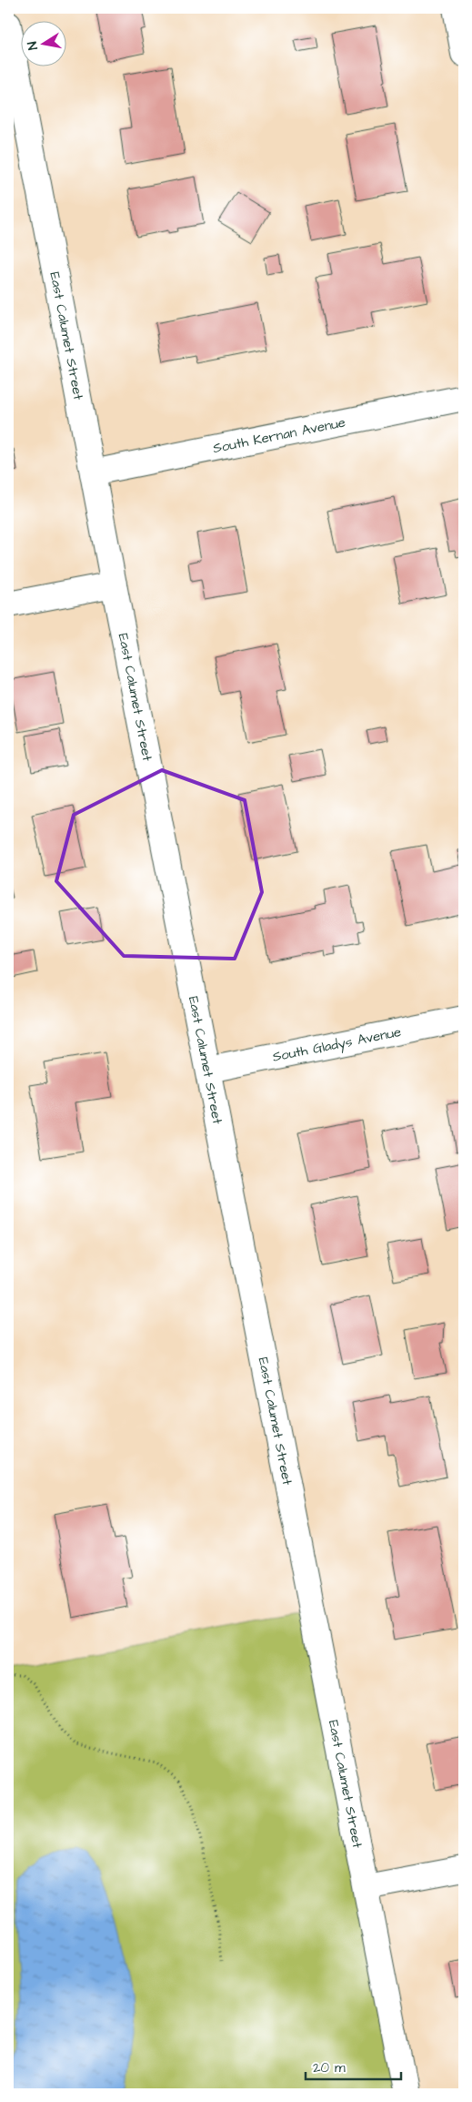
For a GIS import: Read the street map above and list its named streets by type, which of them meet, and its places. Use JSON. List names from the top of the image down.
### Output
{
  "streets": {
    "main road": ["East Calumet Street", "South Kernan Avenue", "South Gladys Avenue"]
  },
  "crossings": [
    ["East Calumet Street", "South Kernan Avenue"],
    ["East Calumet Street", "South Gladys Avenue"]
  ],
  "scale_bar": "20 m",
  "north": "left"
}
